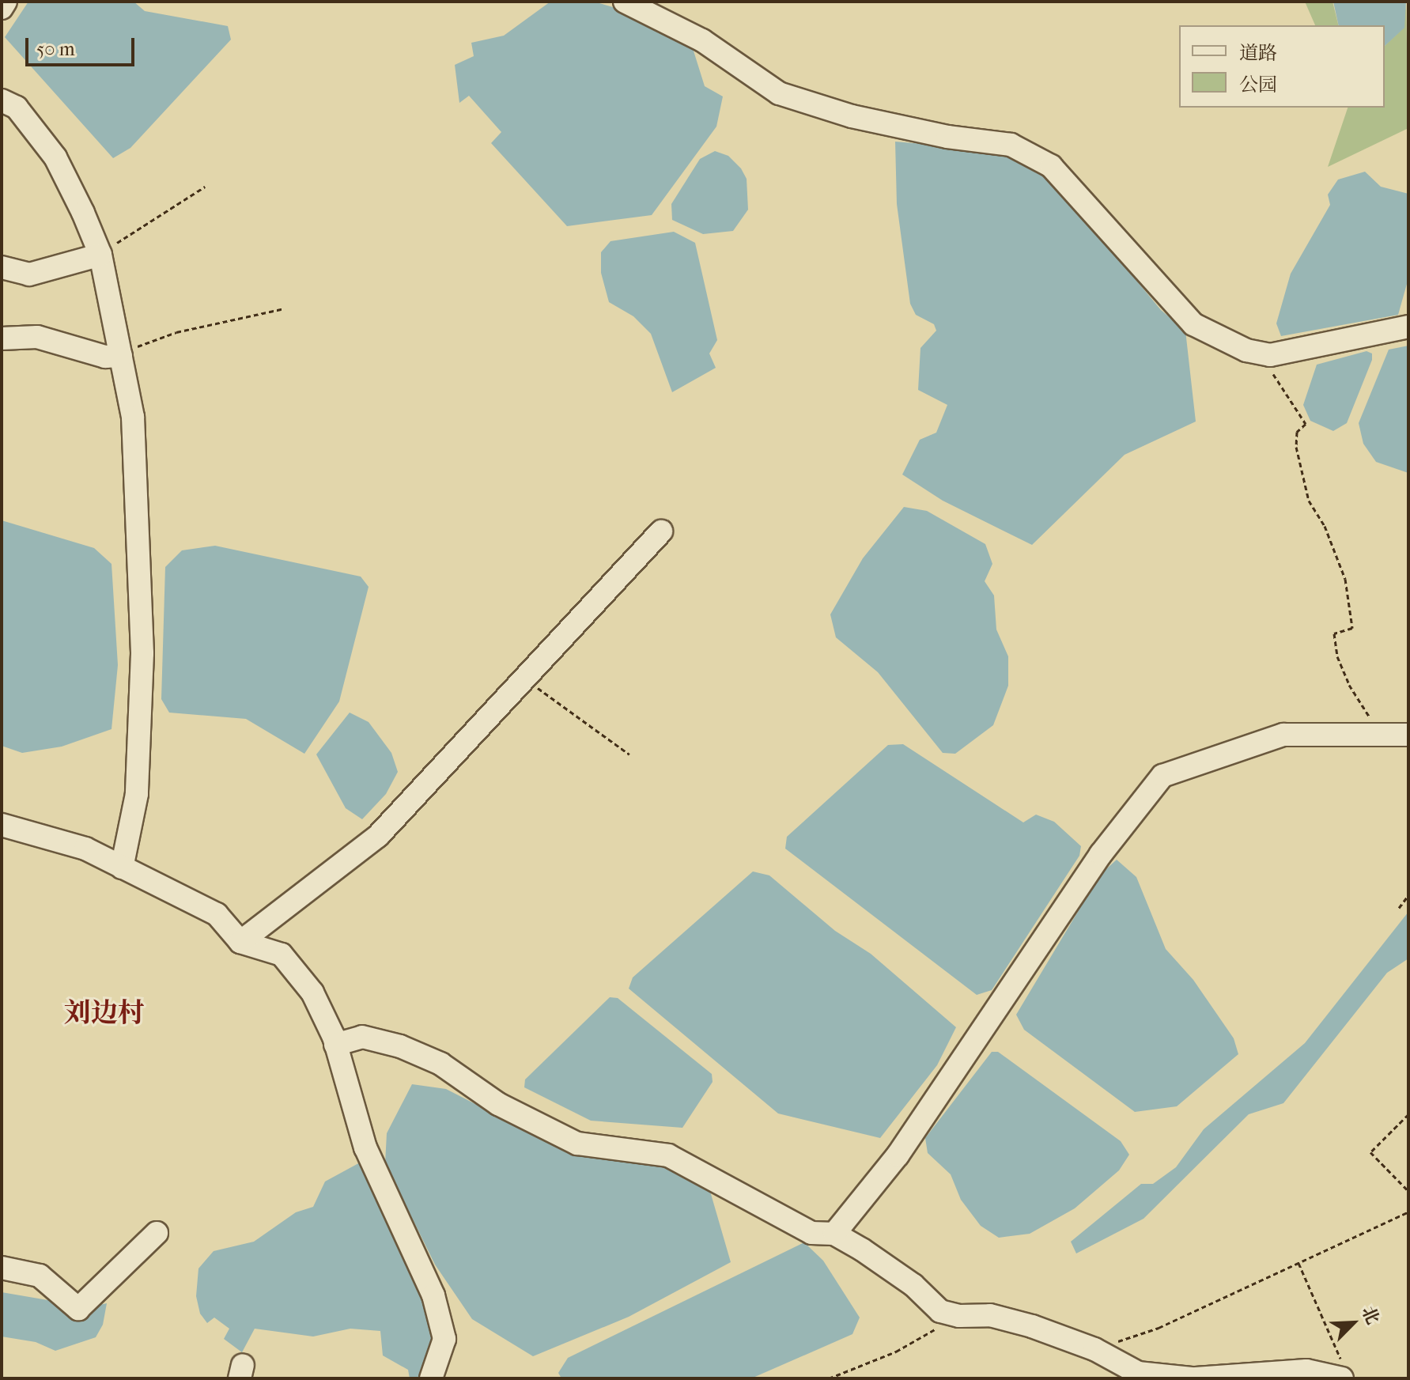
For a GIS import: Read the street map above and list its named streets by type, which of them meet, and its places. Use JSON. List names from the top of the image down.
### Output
{
  "districts": ["刘边村"],
  "legend": ["道路", "公园"],
  "scale_bar": "50 m",
  "north": "top right"
}
